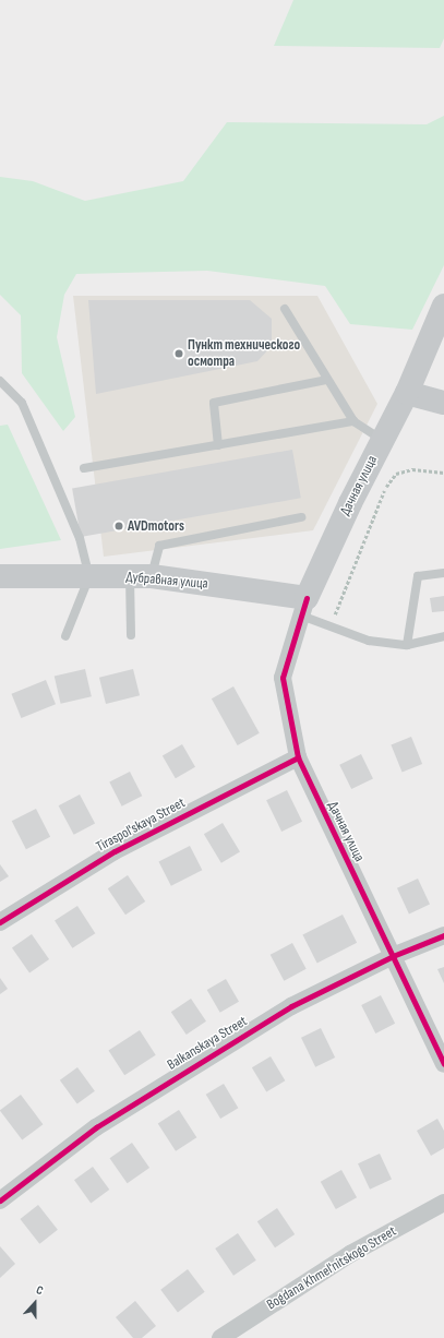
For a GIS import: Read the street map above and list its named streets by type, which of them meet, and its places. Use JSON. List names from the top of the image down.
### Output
{
  "streets": {
    "main road": ["Дачная улица", "Дубравная улица"],
    "street": ["Tiraspol'skaya Street", "Balkanskaya Street", "Bogdana Khmel'nitskogo Street"]
  },
  "crossings": [
    ["Дачная улица", "Дубравная улица"],
    ["Дачная улица", "Tiraspol'skaya Street"],
    ["Дачная улица", "Balkanskaya Street"]
  ],
  "places": ["Пункт технического осмотра", "AVDmotors"],
  "north": "top"
}
